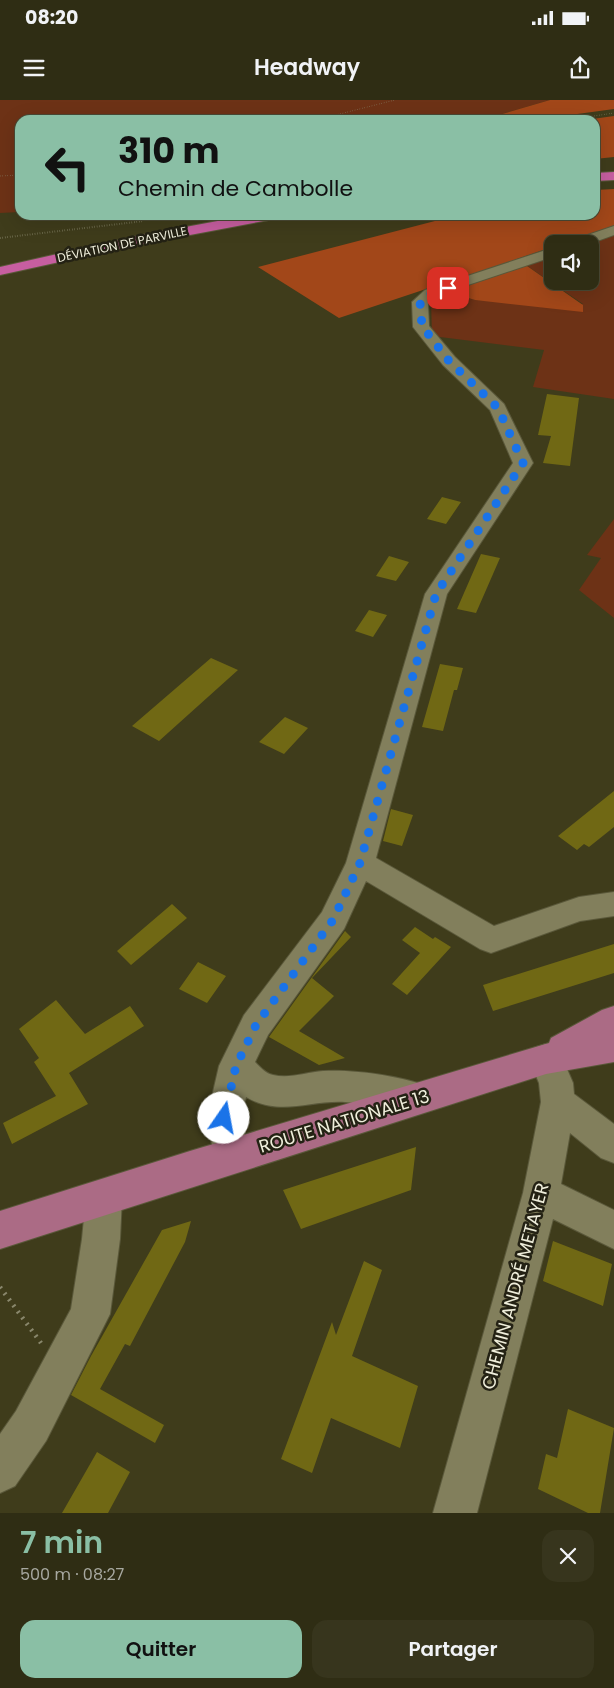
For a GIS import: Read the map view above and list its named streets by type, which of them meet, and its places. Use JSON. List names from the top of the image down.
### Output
{
  "streets": {
    "highway": ["DÉVIATION DE PARVILLE"],
    "main road": ["ROUTE NATIONALE 13"],
    "street": ["CHEMIN ANDRÉ METAYER"]
  },
  "crossings": [
    ["ROUTE NATIONALE 13", "CHEMIN ANDRÉ METAYER"]
  ],
  "page": {
    "status": "08:20",
    "header": "Headway",
    "turn": ["310 m", "Chemin de Cambolle"],
    "heading": ["7 min", "500 m · 08:27"],
    "buttons": ["Quitter", "Partager"]
  }
}
